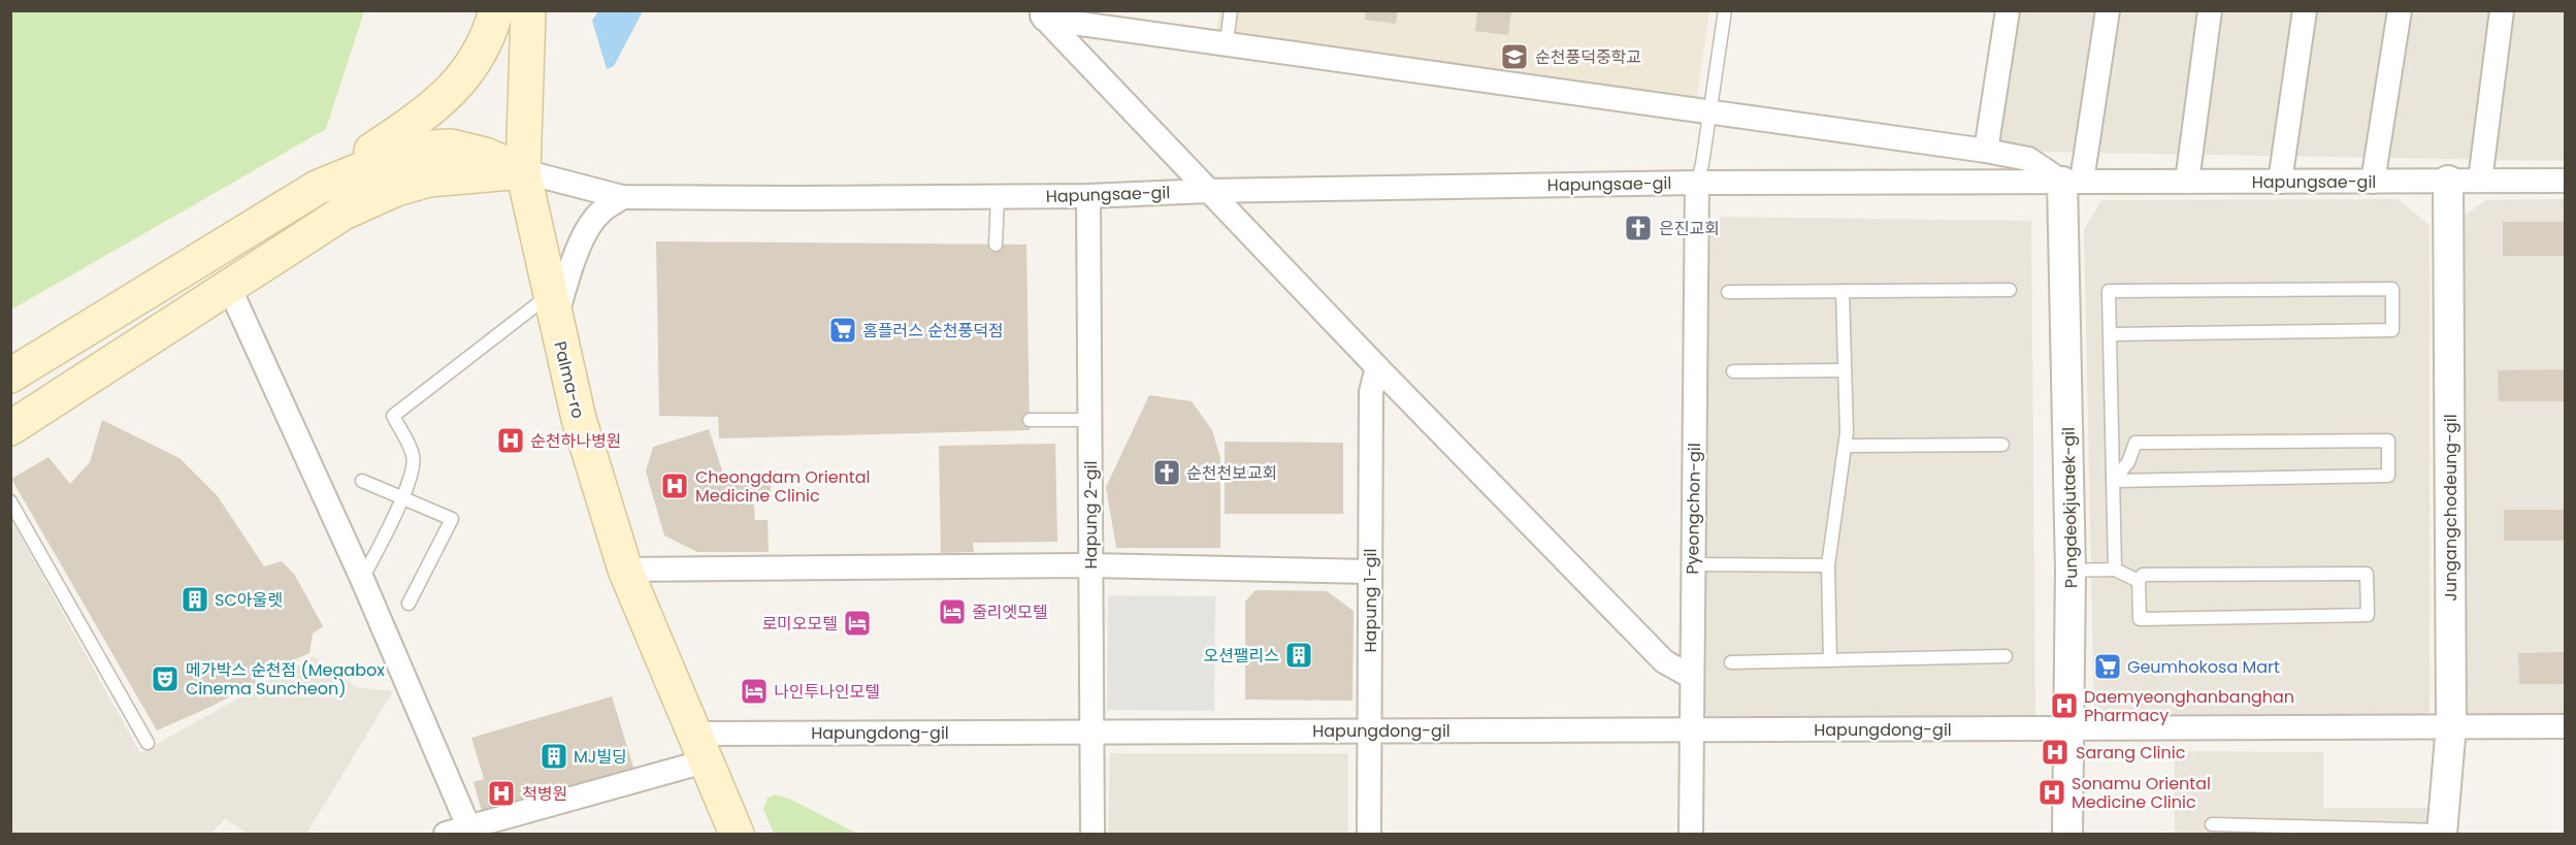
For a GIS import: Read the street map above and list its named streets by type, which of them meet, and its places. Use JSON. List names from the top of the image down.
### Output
{
  "streets": {
    "main road": ["Palma-ro"],
    "street": [
      "Hapungsae-gil",
      "Pungdeokjutaek-gil",
      "Jungangchodeung-gil",
      "Pyeongchon-gil",
      "Hapung 2-gil",
      "Hapung 1-gil",
      "Hapungdong-gil"
    ]
  },
  "crossings": [
    ["Hapungsae-gil", "Palma-ro"],
    ["Hapungsae-gil", "Pungdeokjutaek-gil"],
    ["Hapungsae-gil", "Jungangchodeung-gil"],
    ["Hapungsae-gil", "Pyeongchon-gil"],
    ["Hapungsae-gil", "Hapung 2-gil"],
    ["Palma-ro", "Hapungdong-gil"],
    ["Pungdeokjutaek-gil", "Hapungdong-gil"],
    ["Jungangchodeung-gil", "Hapungdong-gil"],
    ["Pyeongchon-gil", "Hapungdong-gil"],
    ["Hapung 2-gil", "Hapungdong-gil"],
    ["Hapung 1-gil", "Hapungdong-gil"]
  ],
  "places": {
    "school or university": ["순천풍덕중학교"],
    "church": ["은진교회", "순천천보교회"],
    "supermarket": ["홈플러스 순천풍덕점", "Geumhokosa Mart"],
    "hospital": [
      "순천하나병원",
      "Cheongdam Oriental Medicine Clinic",
      "Daemyeonghanbanghan Pharmacy",
      "Sarang Clinic",
      "Sonamu Oriental Medicine Clinic",
      "척병원"
    ],
    "building": ["SC아울렛", "오션팰리스", "MJ빌딩"],
    "hotel": ["줄리엣모텔", "로미오모텔", "나인투나인모텔"],
    "theatre": ["메가박스 순천점 (Megabox Cinema Suncheon)"]
  }
}
